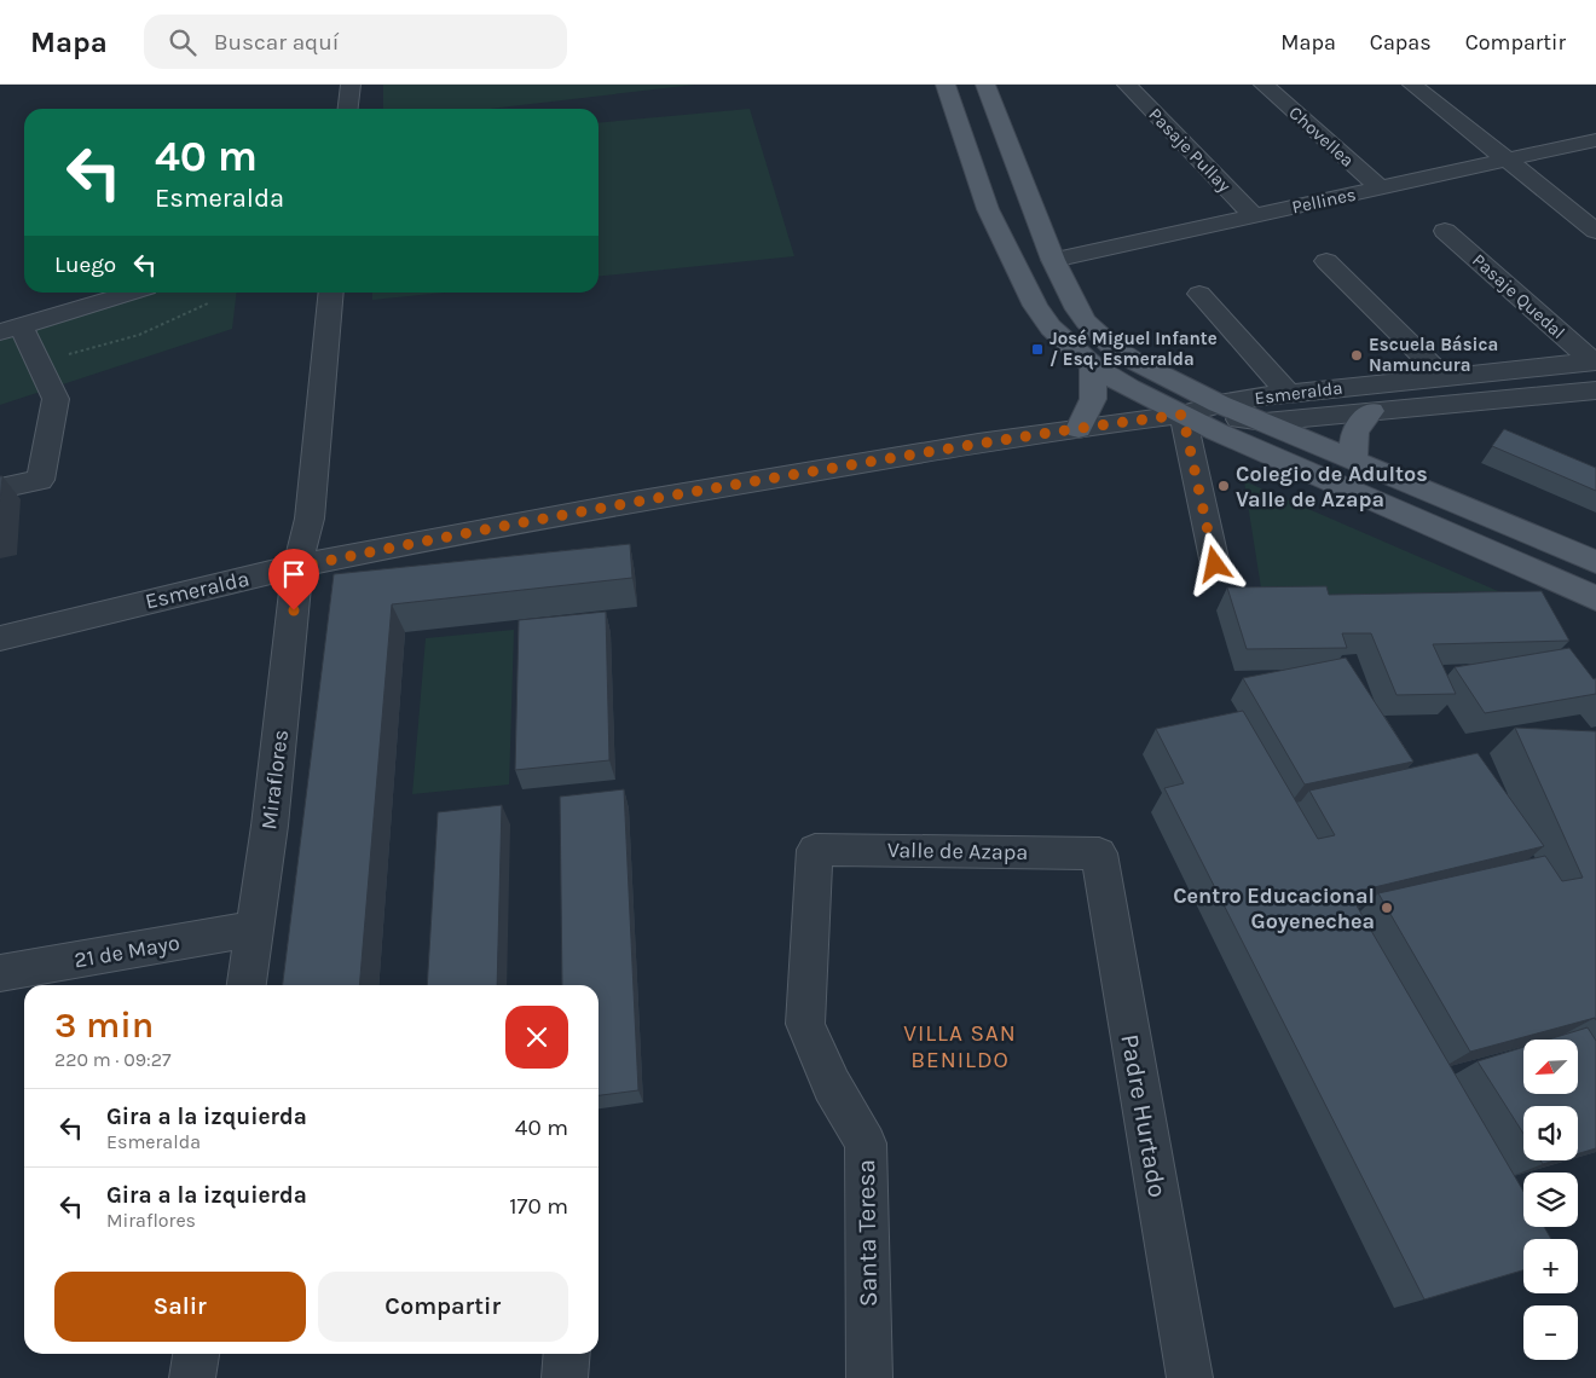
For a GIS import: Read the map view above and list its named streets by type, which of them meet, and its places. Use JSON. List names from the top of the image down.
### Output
{
  "streets": {
    "street": [
      "Chovellea",
      "Pasaje Pullay",
      "Pellines",
      "Pasaje Quedal",
      "Esmeralda",
      "Miraflores",
      "Valle de Azapa",
      "21 de Mayo",
      "Padre Hurtado",
      "Santa Teresa"
    ]
  },
  "crossings": [
    ["Chovellea", "Pellines"],
    ["Pasaje Pullay", "Pellines"],
    ["Pasaje Quedal", "Esmeralda"],
    ["Esmeralda", "Miraflores"],
    ["Miraflores", "21 de Mayo"],
    ["Valle de Azapa", "Padre Hurtado"],
    ["Valle de Azapa", "Santa Teresa"]
  ],
  "districts": ["VILLA SAN BENILDO"],
  "places": {
    "transit": ["José Miguel Infante / Esq. Esmeralda"],
    "other": ["Escuela Básica Namuncura", "Colegio de Adultos Valle de Azapa", "Centro Educacional Goyenechea"]
  },
  "north": "bottom left",
  "page": {
    "header": "Mapa",
    "search": "Buscar aquí",
    "nav": ["Mapa", "Capas", "Compartir"],
    "turn": ["40 m", "Esmeralda"],
    "then": "Luego",
    "heading": ["3 min", "220 m · 09:27"],
    "map_buttons": ["+", "−"],
    "list": [
      {
        "name": "Gira a la izquierda",
        "note": "Esmeralda",
        "value": "40 m"
      },
      {
        "name": "Gira a la izquierda",
        "note": "Miraflores",
        "value": "170 m"
      }
    ],
    "buttons": ["Salir", "Compartir"]
  }
}
